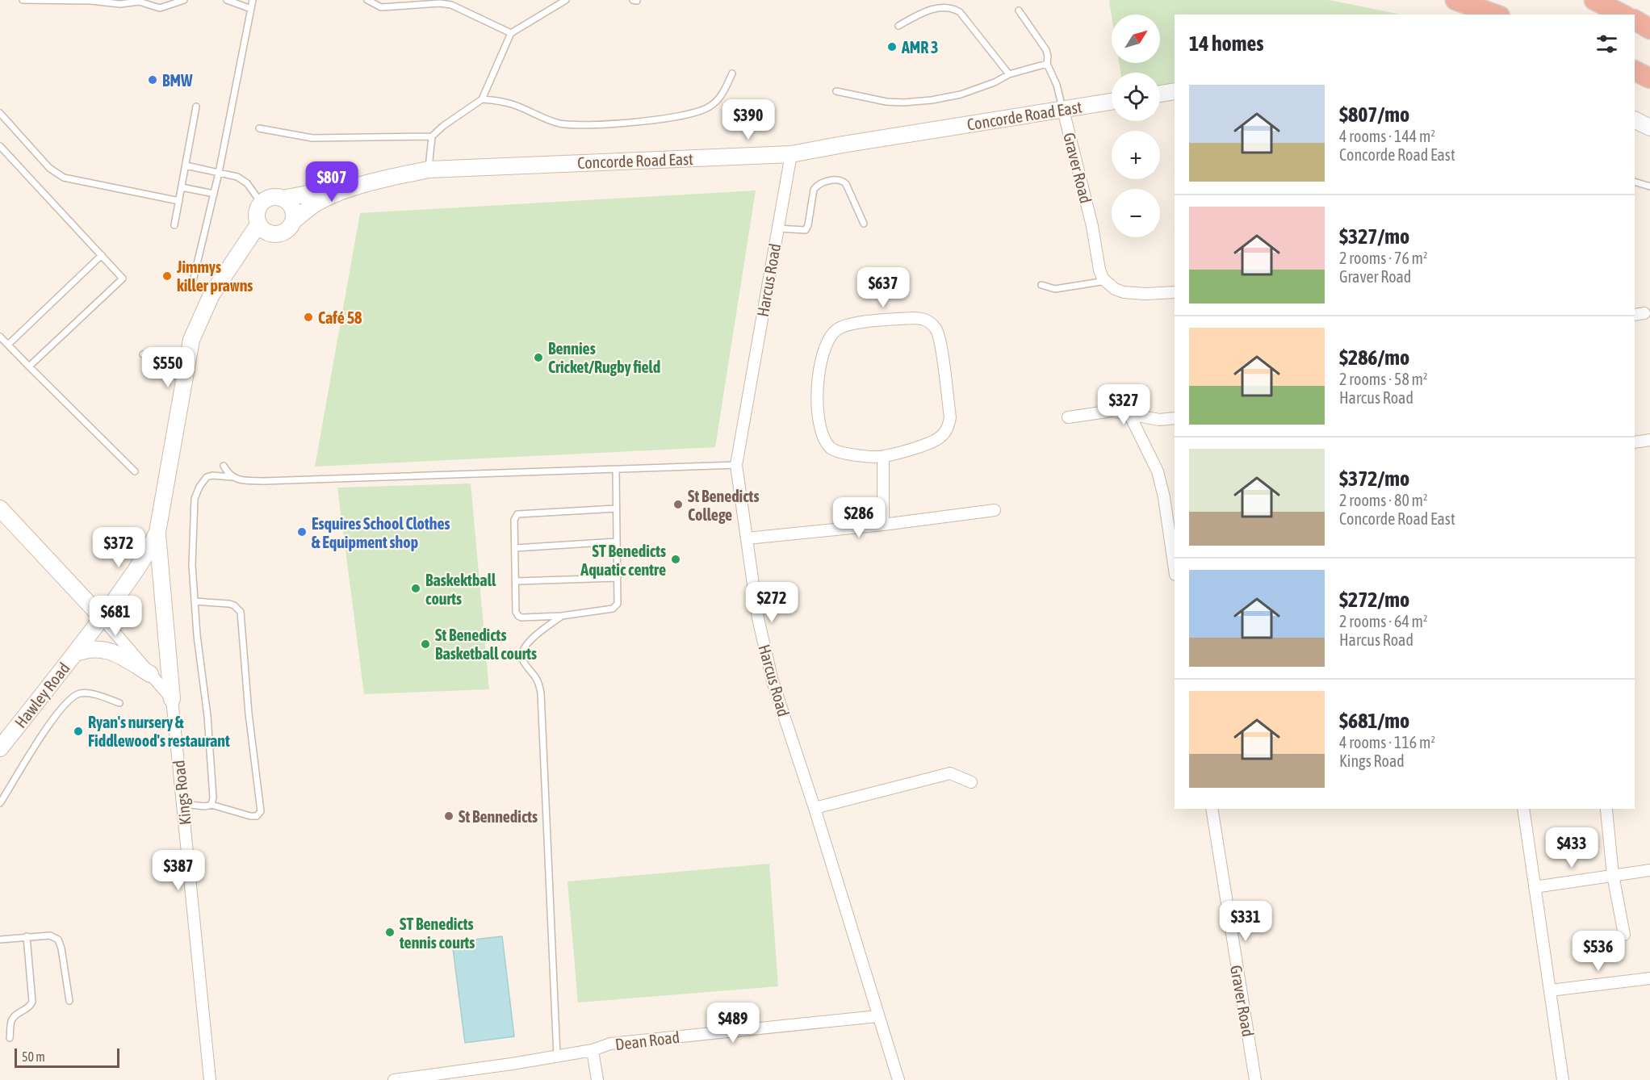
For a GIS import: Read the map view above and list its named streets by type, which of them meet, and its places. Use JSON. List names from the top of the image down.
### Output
{
  "streets": {
    "main road": ["Concorde Road East", "Hawley Road"],
    "street": [
      "Graver Road",
      "Harcus Road",
      "Kings Road",
      "Dean Road"
    ]
  },
  "crossings": [
    ["Concorde Road East", "Graver Road"],
    ["Concorde Road East", "Harcus Road"],
    ["Harcus Road", "Dean Road"]
  ],
  "places": [
    "AMR 3",
    "BMW",
    "Jimmys killer prawns",
    "Café 58",
    "Bennies Cricket/Rugby field",
    "St Benedicts College",
    "Esquires School Clothes & Equipment shop",
    "ST Benedicts Aquatic centre",
    "Baskektball courts",
    "St Benedicts Basketball courts",
    "Ryan's nursery & Fiddlewood's restaurant",
    "St Bennedicts",
    "ST Benedicts tennis courts"
  ],
  "scale_bar": "50 m",
  "north": "top right",
  "page": {
    "map_buttons": ["+", "−"],
    "heading": "14 homes",
    "list": [
      {
        "name": "$807/mo",
        "note": "4 rooms · 144 m² · Concorde Road East"
      },
      {
        "name": "$327/mo",
        "note": "2 rooms · 76 m² · Graver Road"
      },
      {
        "name": "$286/mo",
        "note": "2 rooms · 58 m² · Harcus Road"
      },
      {
        "name": "$372/mo",
        "note": "2 rooms · 80 m² · Concorde Road East"
      },
      {
        "name": "$272/mo",
        "note": "2 rooms · 64 m² · Harcus Road"
      },
      {
        "name": "$681/mo",
        "note": "4 rooms · 116 m² · Kings Road"
      }
    ],
    "price": [
      "$390",
      "$807",
      "$637",
      "$550",
      "$327",
      "$286",
      "$372",
      "$272",
      "$681",
      "$433",
      "$387",
      "$331",
      "$536",
      "$489"
    ],
    "scale": "50 m"
  }
}
